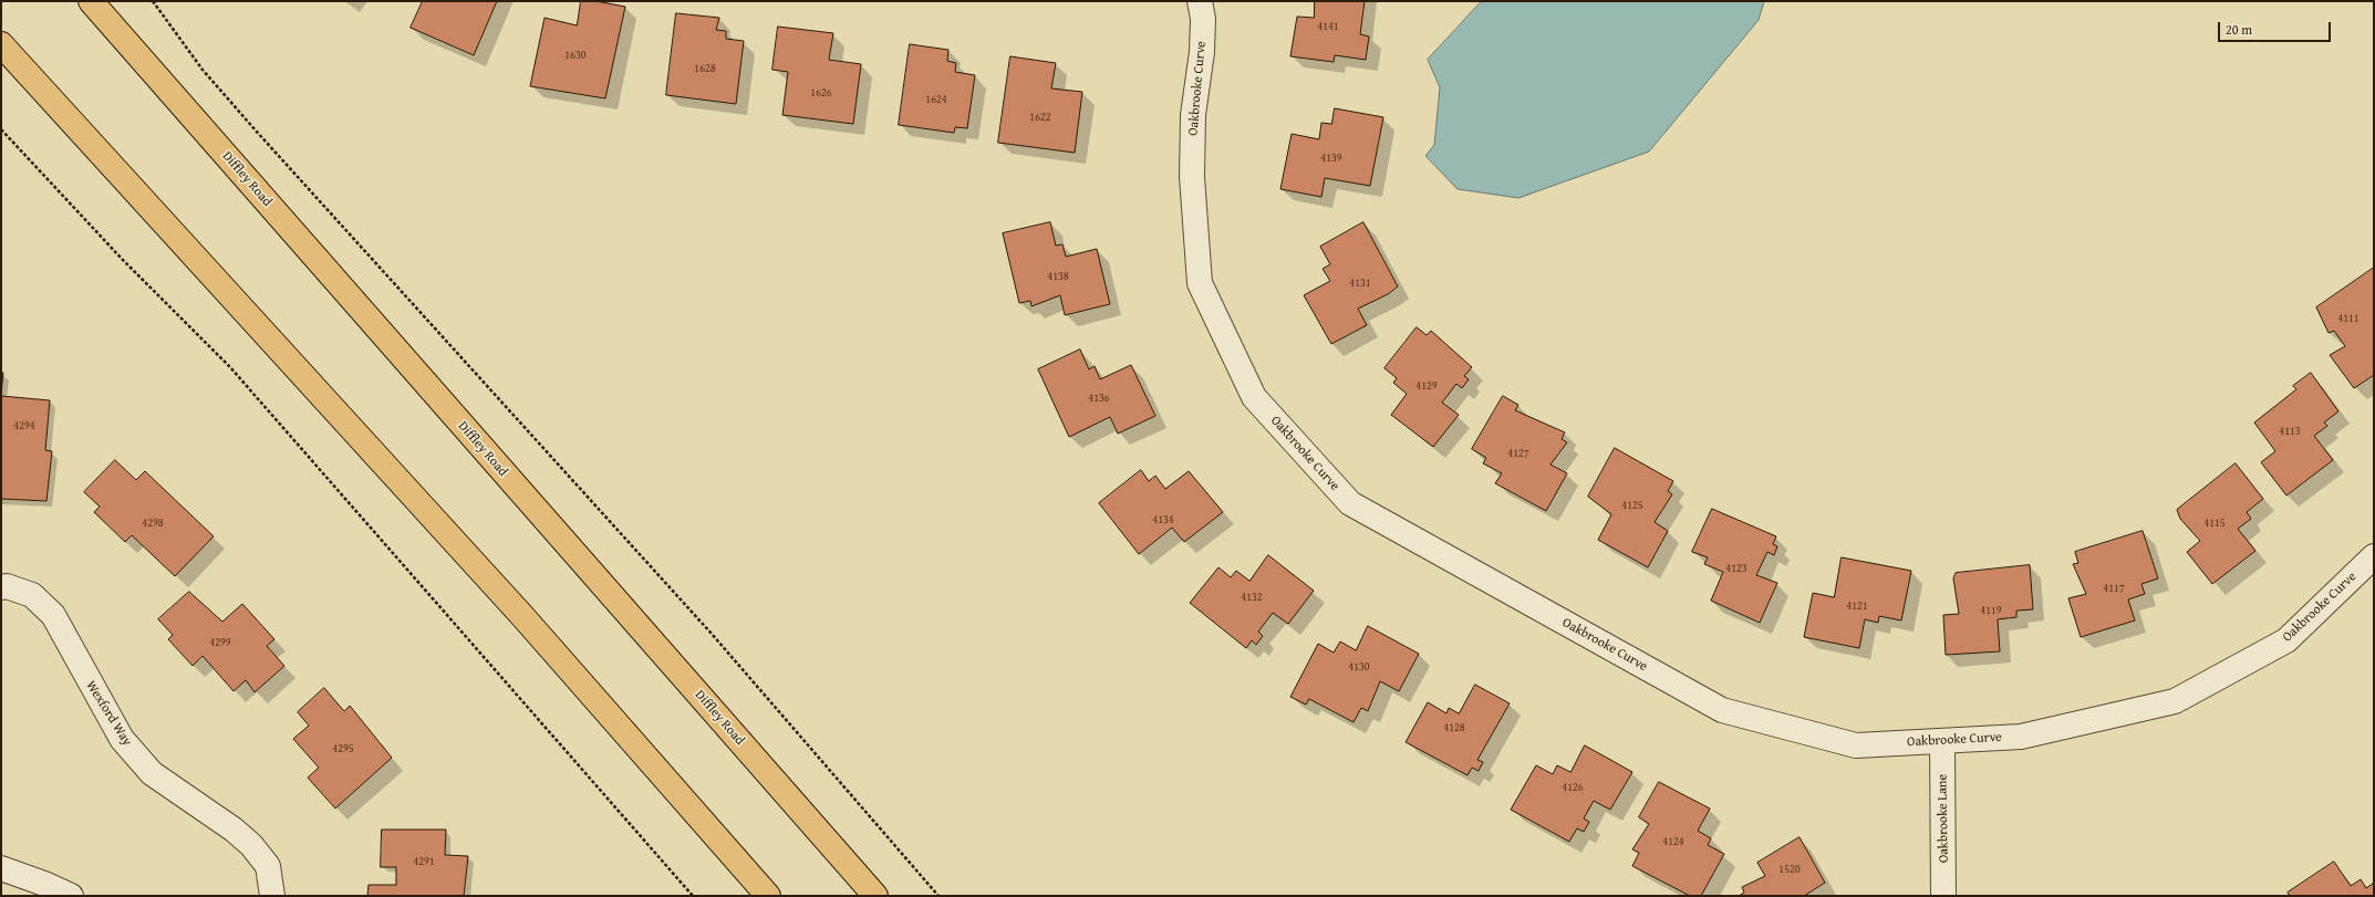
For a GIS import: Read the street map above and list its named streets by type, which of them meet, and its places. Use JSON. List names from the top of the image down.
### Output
{
  "streets": {
    "main road": ["Diffley Road"],
    "street": ["Oakbrooke Curve", "Wexford Way", "Oakbrooke Lane"]
  },
  "crossings": [
    ["Oakbrooke Curve", "Oakbrooke Lane"]
  ],
  "house_numbers": [
    "4141",
    "1630",
    "1628",
    "1626",
    "1624",
    "1622",
    "4139",
    "4138",
    "4131",
    "4111",
    "4129",
    "4136",
    "4294",
    "4113",
    "4127",
    "4125",
    "4134",
    "4298",
    "4115",
    "4123",
    "4117",
    "4132",
    "4121",
    "4119",
    "4299",
    "4130",
    "4128",
    "4295",
    "4126",
    "4124",
    "4291",
    "1520"
  ],
  "scale_bar": "20 m"
}
